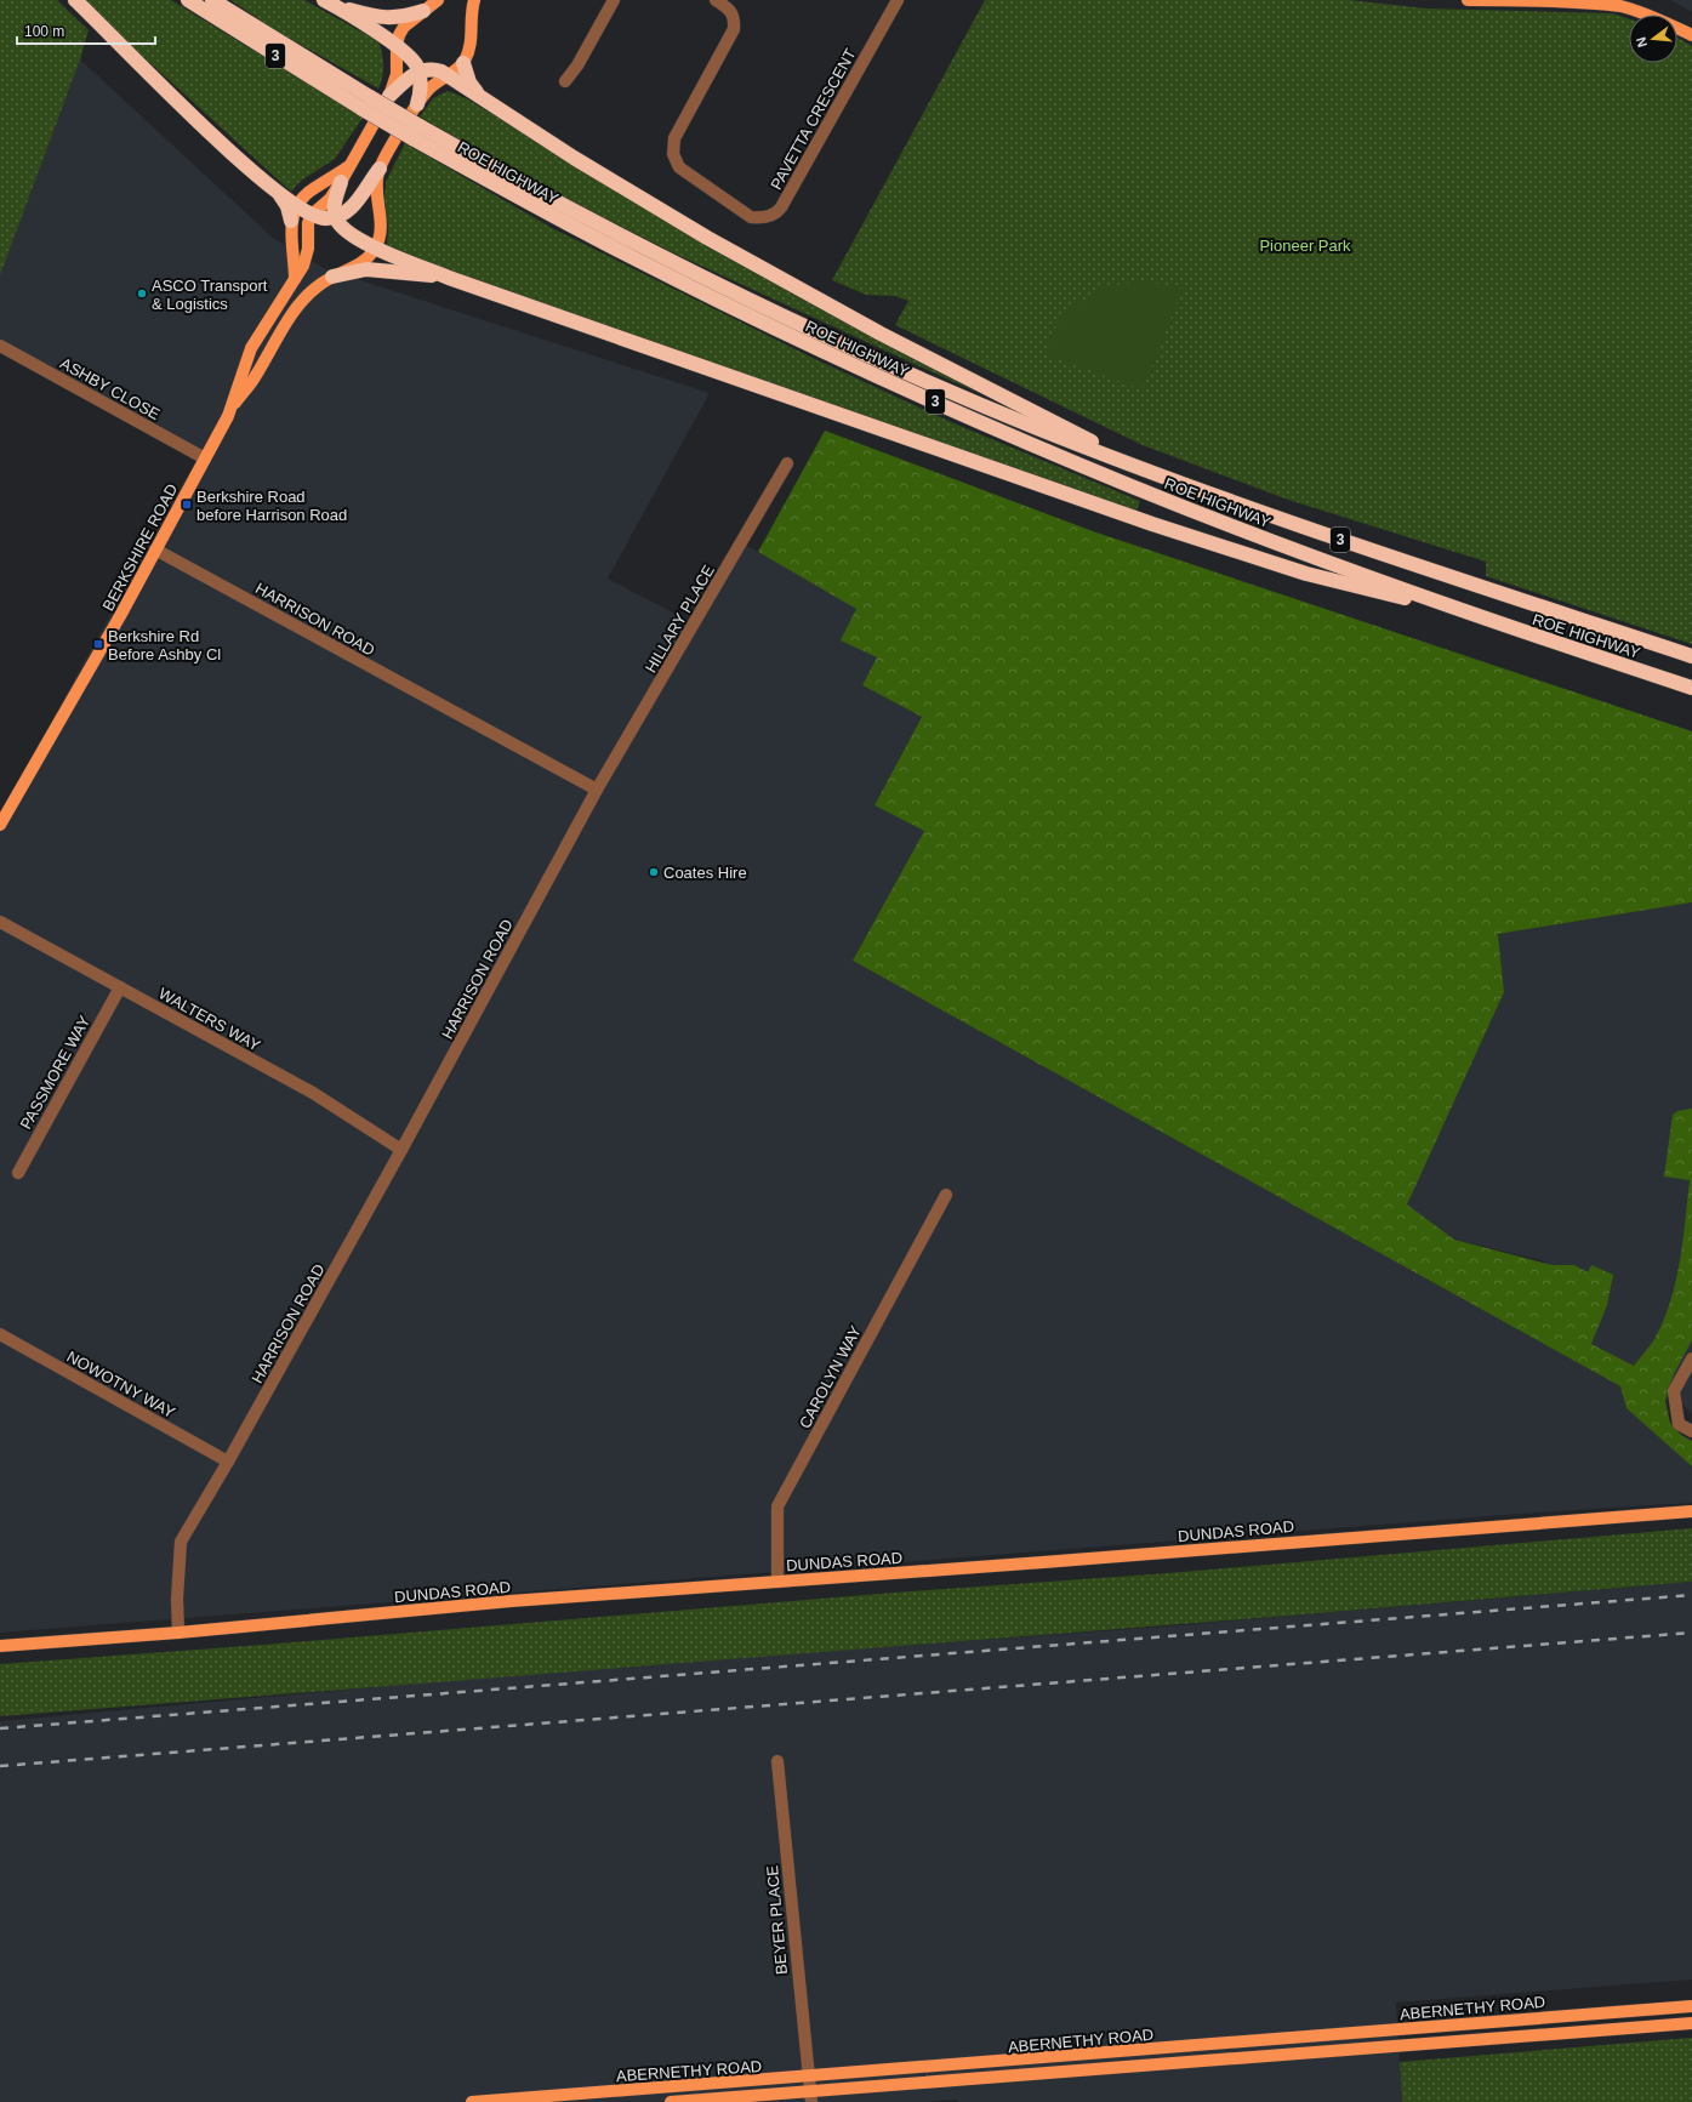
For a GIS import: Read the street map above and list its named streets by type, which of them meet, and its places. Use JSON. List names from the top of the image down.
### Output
{
  "streets": {
    "highway": ["3", "ROE HIGHWAY"],
    "main road": ["BERKSHIRE ROAD", "DUNDAS ROAD", "ABERNETHY ROAD"],
    "street": [
      "PAVETTA CRESCENT",
      "ASHBY CLOSE",
      "HARRISON ROAD",
      "HILLARY PLACE",
      "WALTERS WAY",
      "PASSMORE WAY",
      "CAROLYN WAY",
      "NOWOTNY WAY",
      "BEYER PLACE"
    ]
  },
  "crossings": [
    ["ASHBY CLOSE", "BERKSHIRE ROAD"],
    ["BERKSHIRE ROAD", "HARRISON ROAD"],
    ["HARRISON ROAD", "HILLARY PLACE"],
    ["HARRISON ROAD", "WALTERS WAY"],
    ["HARRISON ROAD", "NOWOTNY WAY"],
    ["HARRISON ROAD", "DUNDAS ROAD"],
    ["WALTERS WAY", "PASSMORE WAY"],
    ["CAROLYN WAY", "DUNDAS ROAD"],
    ["BEYER PLACE", "ABERNETHY ROAD"]
  ],
  "parks": ["Pioneer Park"],
  "places": {
    "other": ["ASCO Transport & Logistics", "Coates Hire"],
    "transit": ["Berkshire Road before Harrison Road", "Berkshire Rd Before Ashby Cl"]
  },
  "scale_bar": "100 m",
  "north": "left"
}
